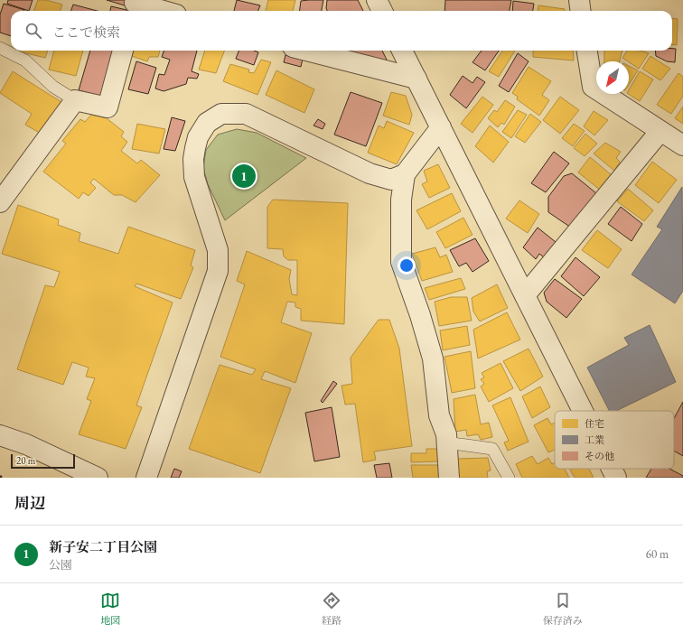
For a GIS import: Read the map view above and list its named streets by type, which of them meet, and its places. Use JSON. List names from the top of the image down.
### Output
{
  "legend": ["住宅", "工業", "その他"],
  "scale_bar": "20 m",
  "north": "bottom left",
  "page": {
    "search": "ここで検索",
    "pins": "1",
    "scale": "20 m",
    "heading": "周辺",
    "list": [
      {
        "mark": "1",
        "name": "新子安二丁目公園",
        "note": "公園",
        "value": "60 m"
      }
    ],
    "nav": ["地図", "経路", "保存済み"]
  }
}
